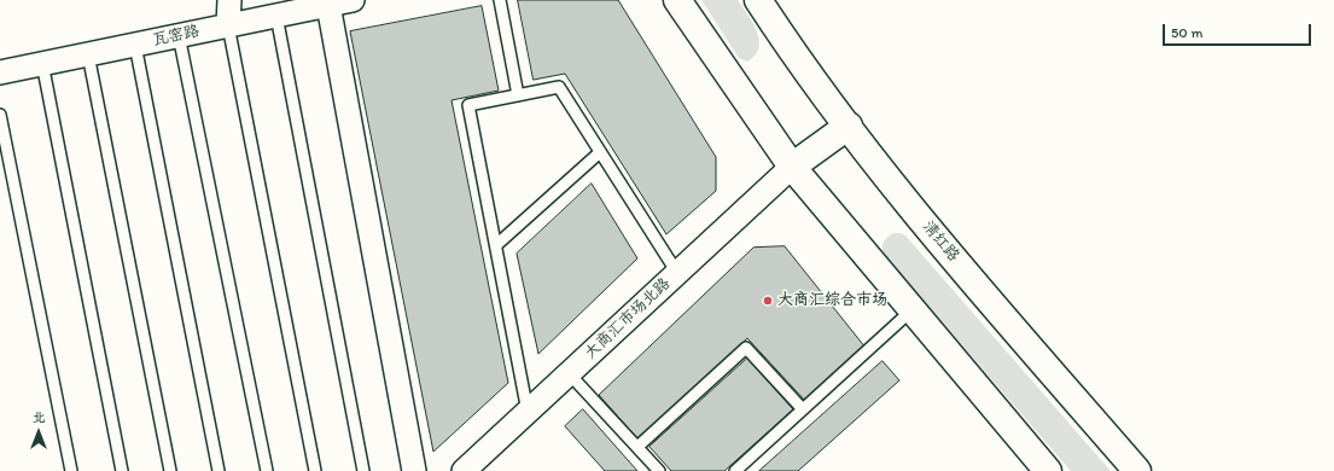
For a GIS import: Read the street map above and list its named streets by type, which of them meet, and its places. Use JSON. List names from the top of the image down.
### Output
{
  "streets": {
    "main road": ["清红路"],
    "street": ["瓦窑路", "大商汇市场北路"]
  },
  "places": ["大商汇综合市场"],
  "scale_bar": "50 m",
  "north": "top"
}
